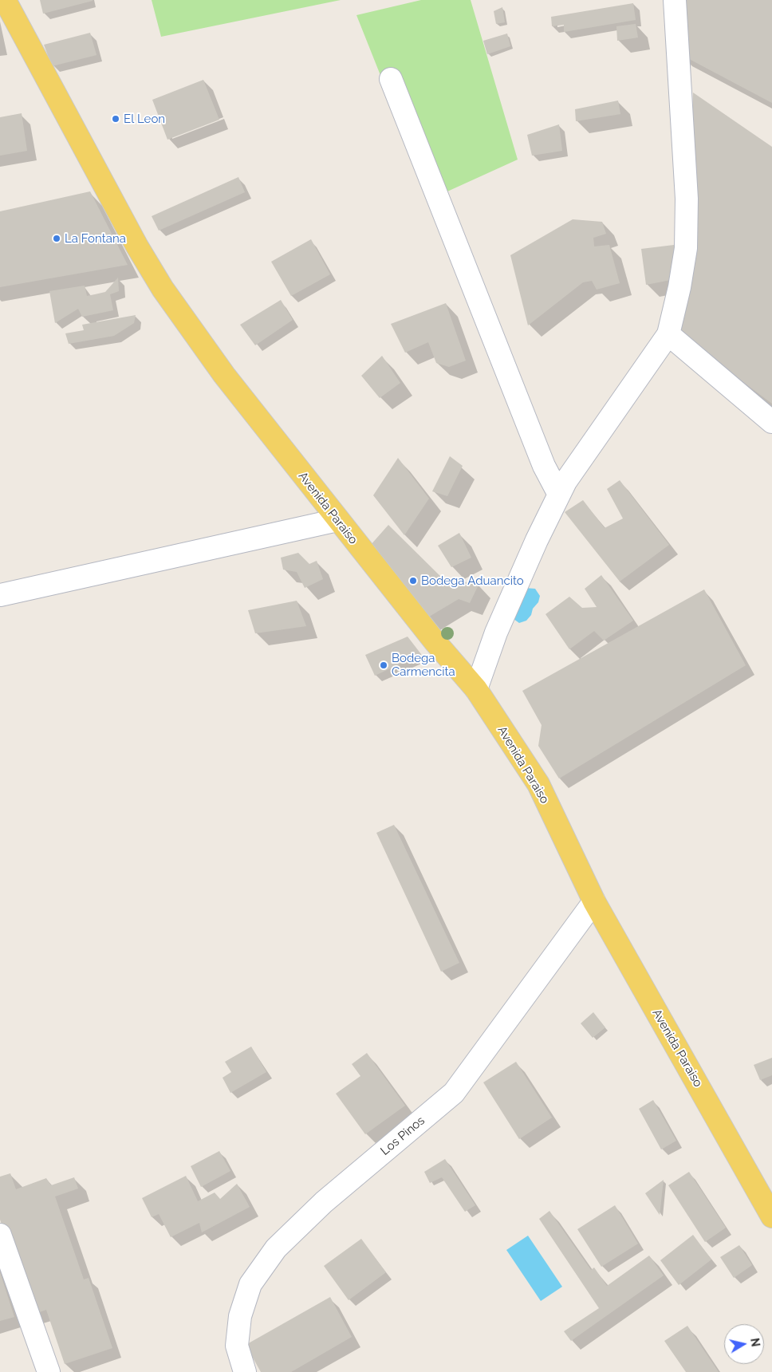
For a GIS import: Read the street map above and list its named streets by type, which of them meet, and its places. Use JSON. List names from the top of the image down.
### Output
{
  "streets": {
    "main road": ["Avenida Paraiso"],
    "street": ["Los Pinos"]
  },
  "crossings": [
    ["Avenida Paraiso", "Los Pinos"]
  ],
  "places": [
    "El Leon",
    "La Fontana",
    "Bodega Aduancito",
    "Bodega Carmencita"
  ],
  "north": "right"
}
